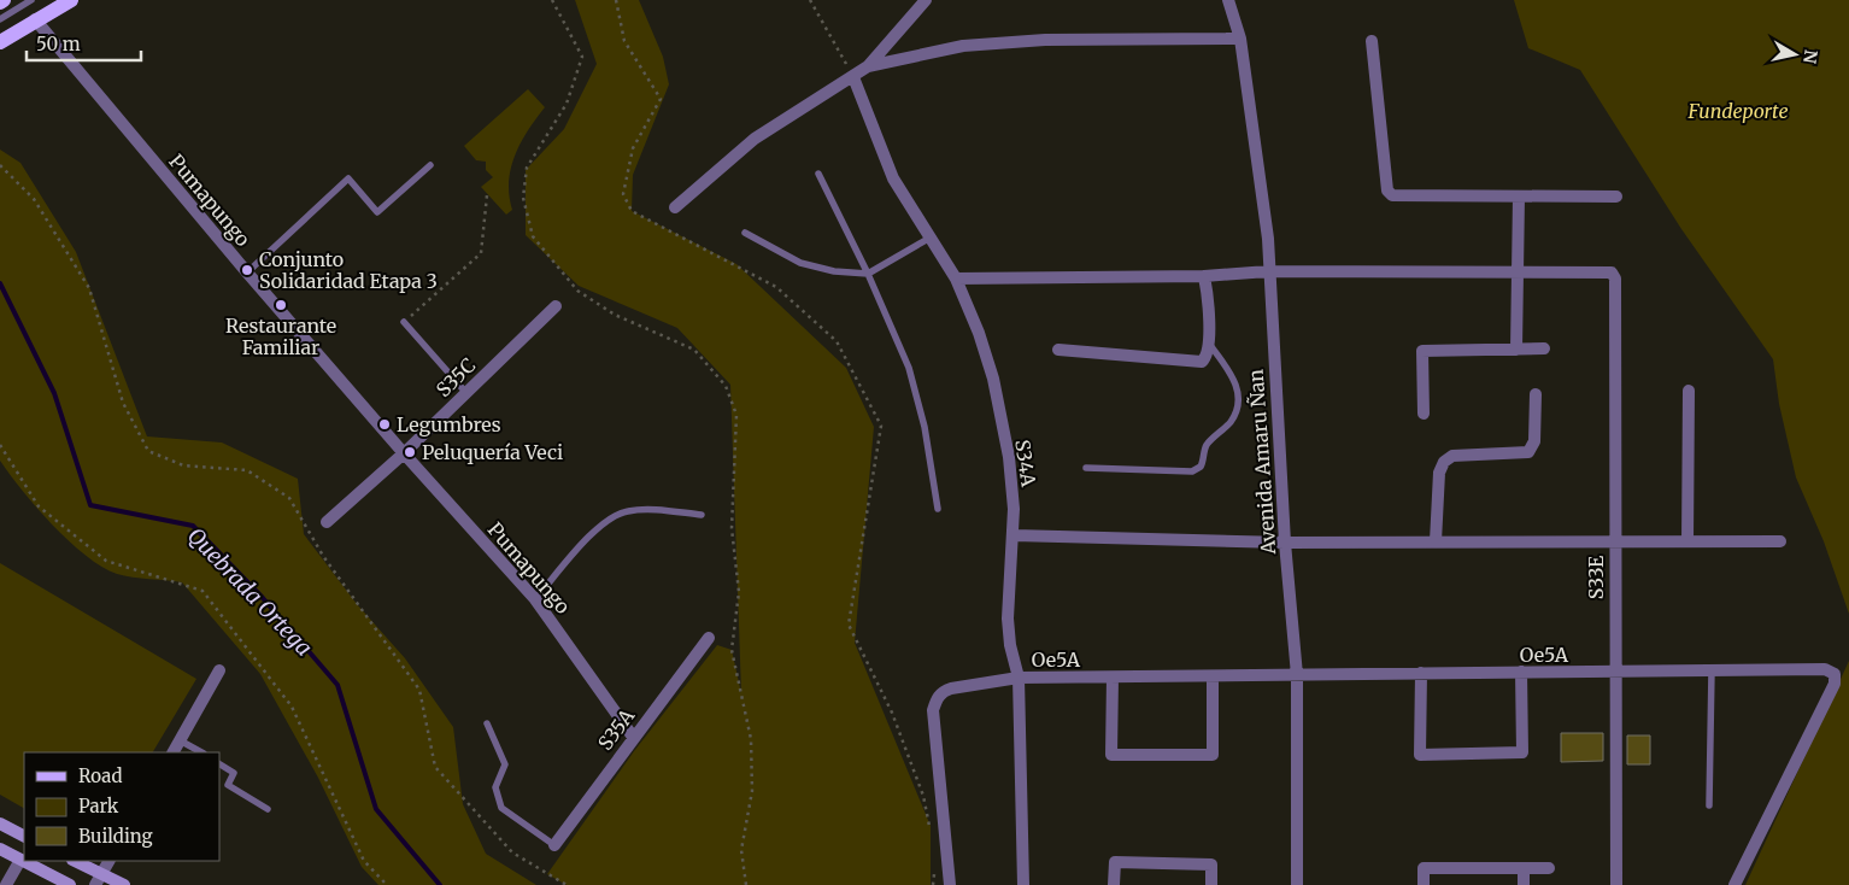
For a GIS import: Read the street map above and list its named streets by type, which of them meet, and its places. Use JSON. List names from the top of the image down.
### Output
{
  "streets": {
    "street": [
      "Pumapungo",
      "S35C",
      "Avenida Amaru Ñan",
      "S34A",
      "S33E",
      "Oe5A",
      "S35A"
    ]
  },
  "crossings": [
    ["Pumapungo", "S35C"],
    ["Pumapungo", "S35A"],
    ["Avenida Amaru Ñan", "Oe5A"],
    ["S34A", "Oe5A"],
    ["S33E", "Oe5A"]
  ],
  "water": ["Quebrada Ortega"],
  "parks": ["Fundeporte"],
  "places": [
    "Conjunto Solidaridad Etapa 3",
    "Restaurante Familiar",
    "Legumbres",
    "Peluquería Veci"
  ],
  "legend": ["Road", "Park", "Building"],
  "scale_bar": "50 m",
  "north": "right"
}
